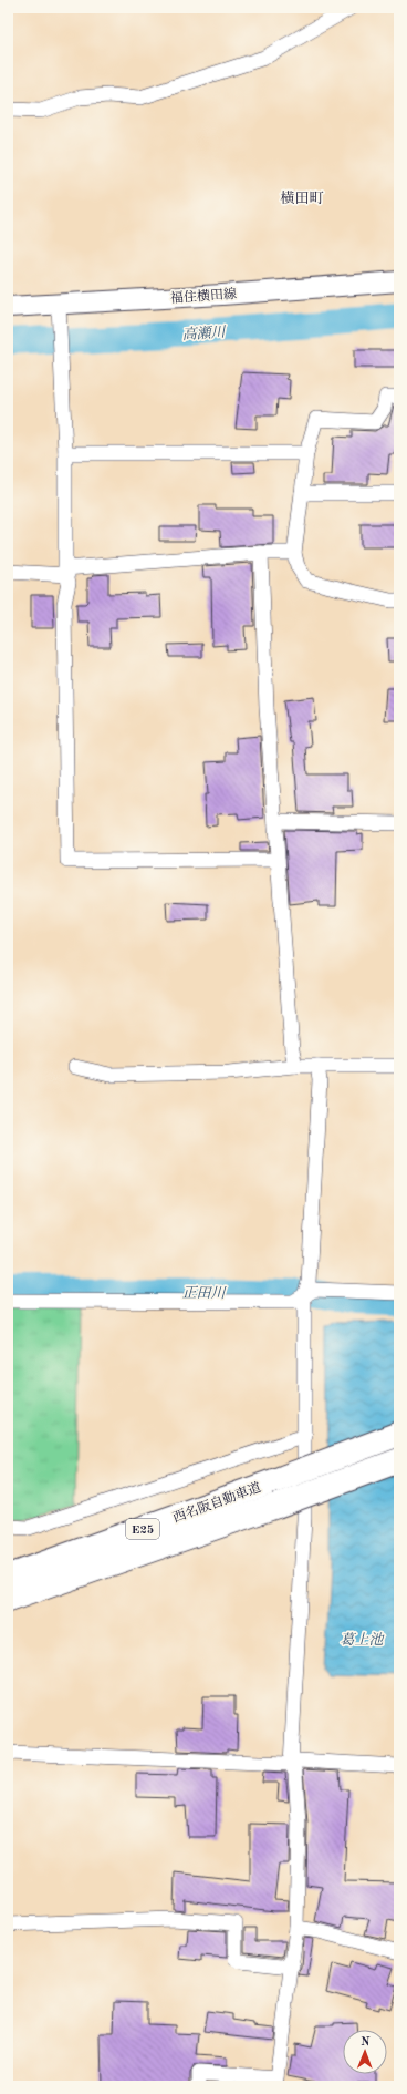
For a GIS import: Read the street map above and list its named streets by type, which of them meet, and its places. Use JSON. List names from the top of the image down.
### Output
{
  "streets": {
    "highway": ["西名阪自動車道", "E25"],
    "main road": ["福住横田線"]
  },
  "districts": ["横田町"],
  "water": ["高瀬川", "正田川", "葛上池"],
  "north": "top"
}
